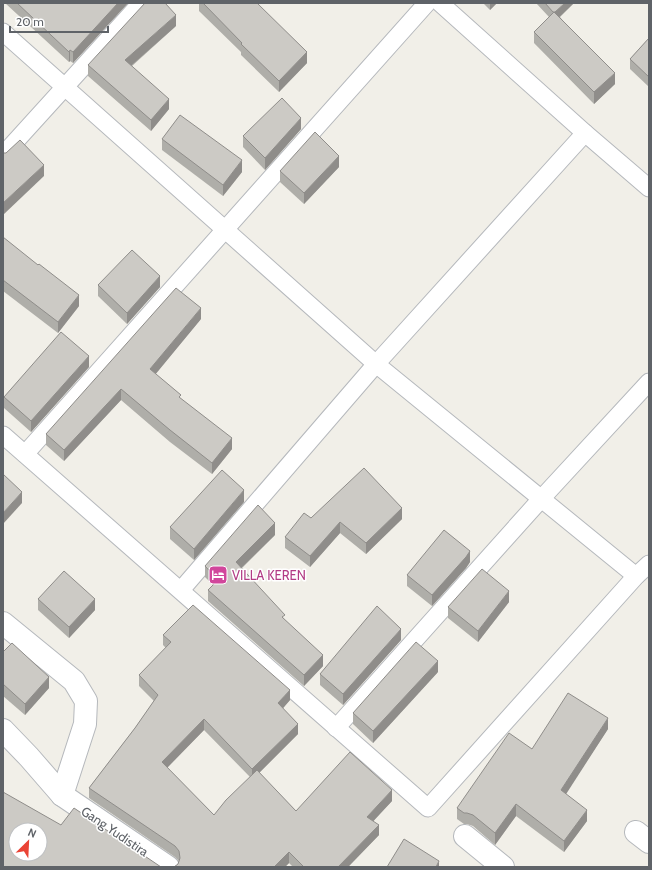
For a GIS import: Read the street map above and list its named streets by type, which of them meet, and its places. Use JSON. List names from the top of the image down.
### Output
{
  "streets": {
    "street": ["Gang Yudistira"]
  },
  "places": {
    "hotel": ["VILLA KEREN"]
  },
  "scale_bar": "20 m",
  "north": "top right"
}
